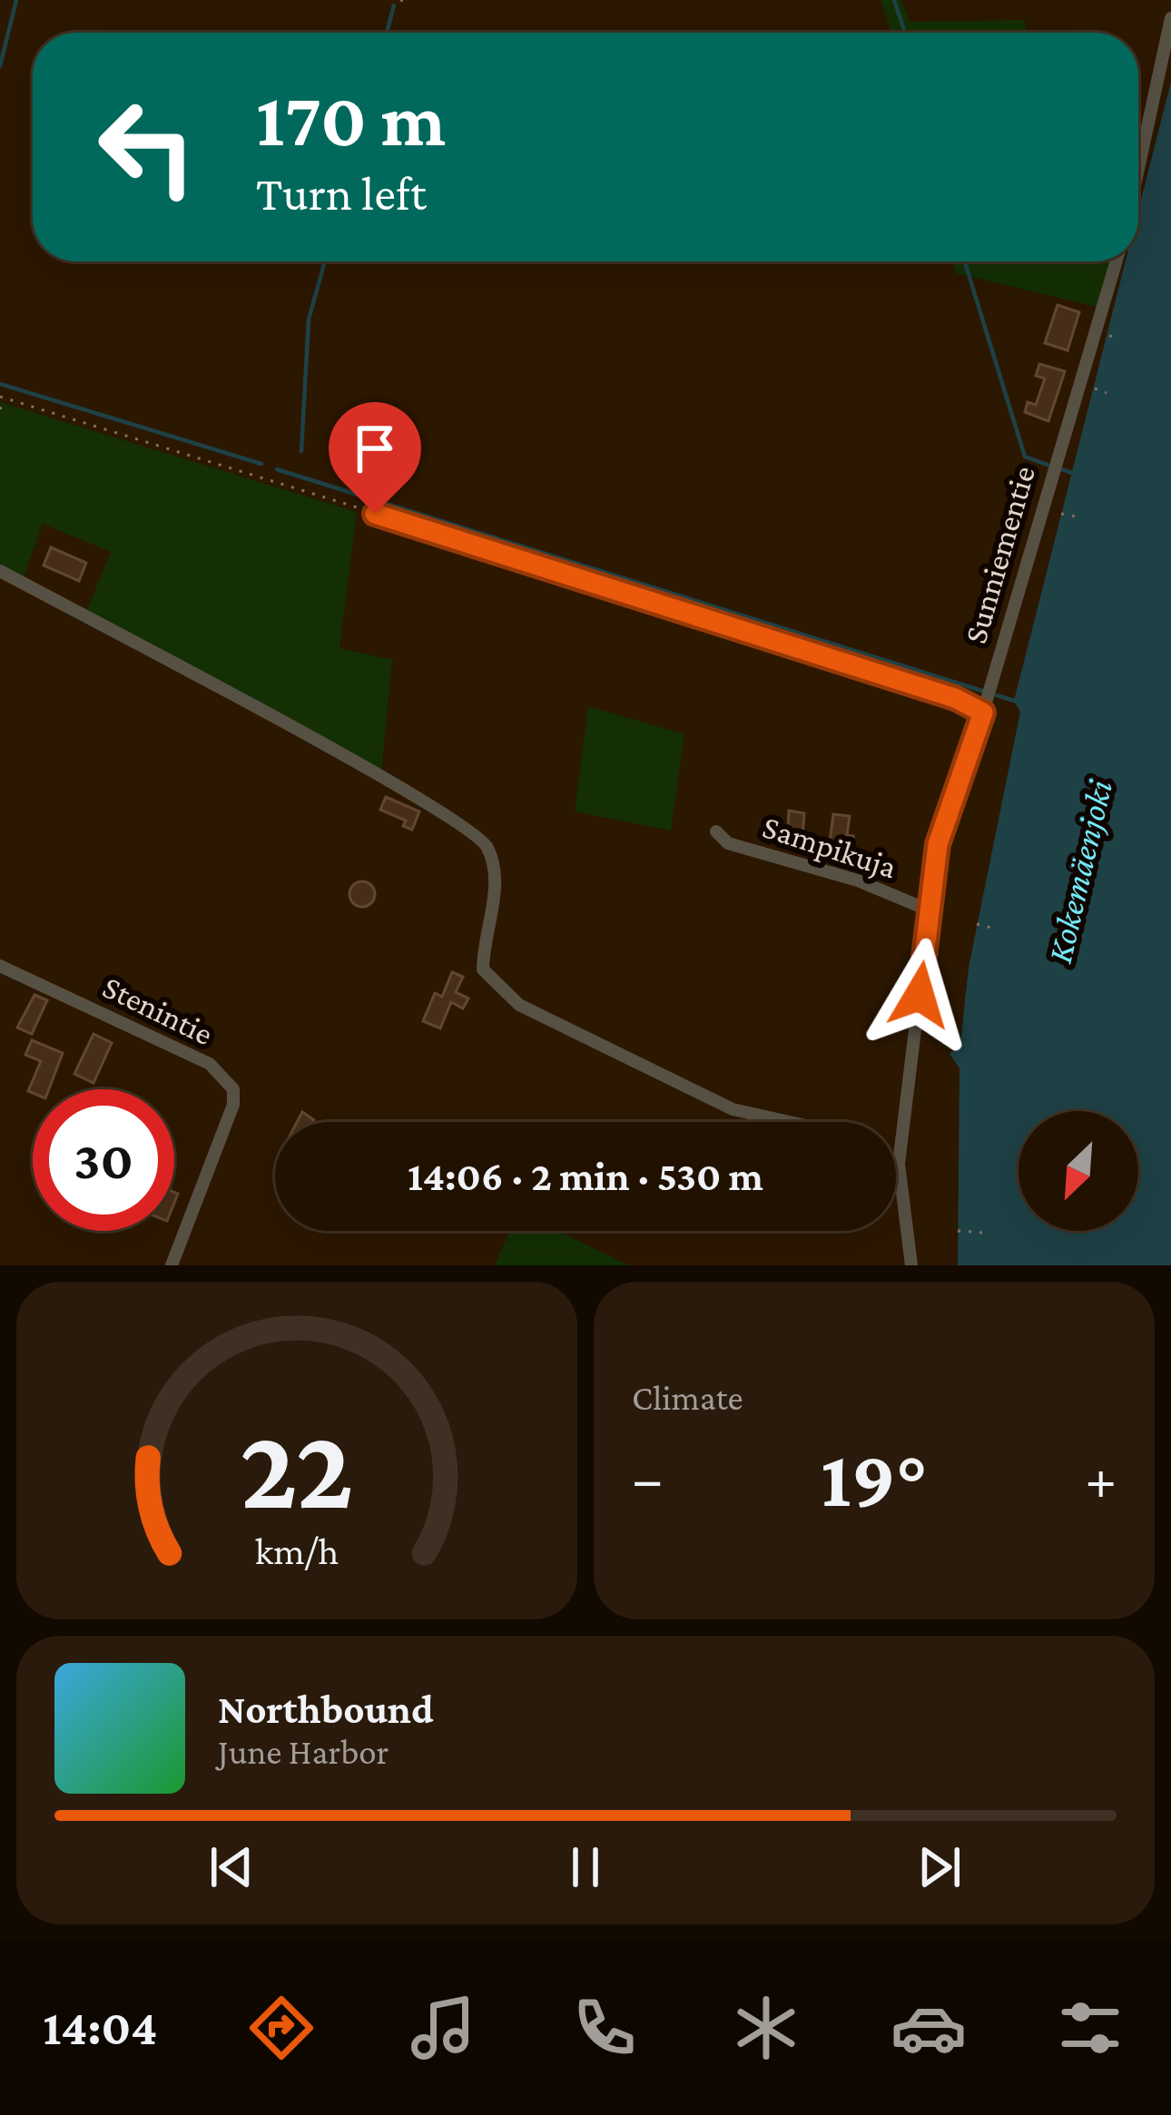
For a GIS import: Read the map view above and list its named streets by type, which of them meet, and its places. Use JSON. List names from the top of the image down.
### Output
{
  "streets": {
    "street": ["Sunniementie", "Sampikuja", "Stenintie"]
  },
  "crossings": [
    ["Sunniementie", "Sampikuja"]
  ],
  "water": ["Kokemäenjoki"],
  "north": "bottom left",
  "page": {
    "turn": ["170 m", "Turn left"],
    "limit": "30",
    "trip": "14:06 · 2 min · 530 m",
    "tile": "Climate",
    "heat": ["−", "19°", "+"],
    "song": ["Northbound", "June Harbor"],
    "tabs": "14:04",
    "gauge": ["22", "km/h"]
  }
}
